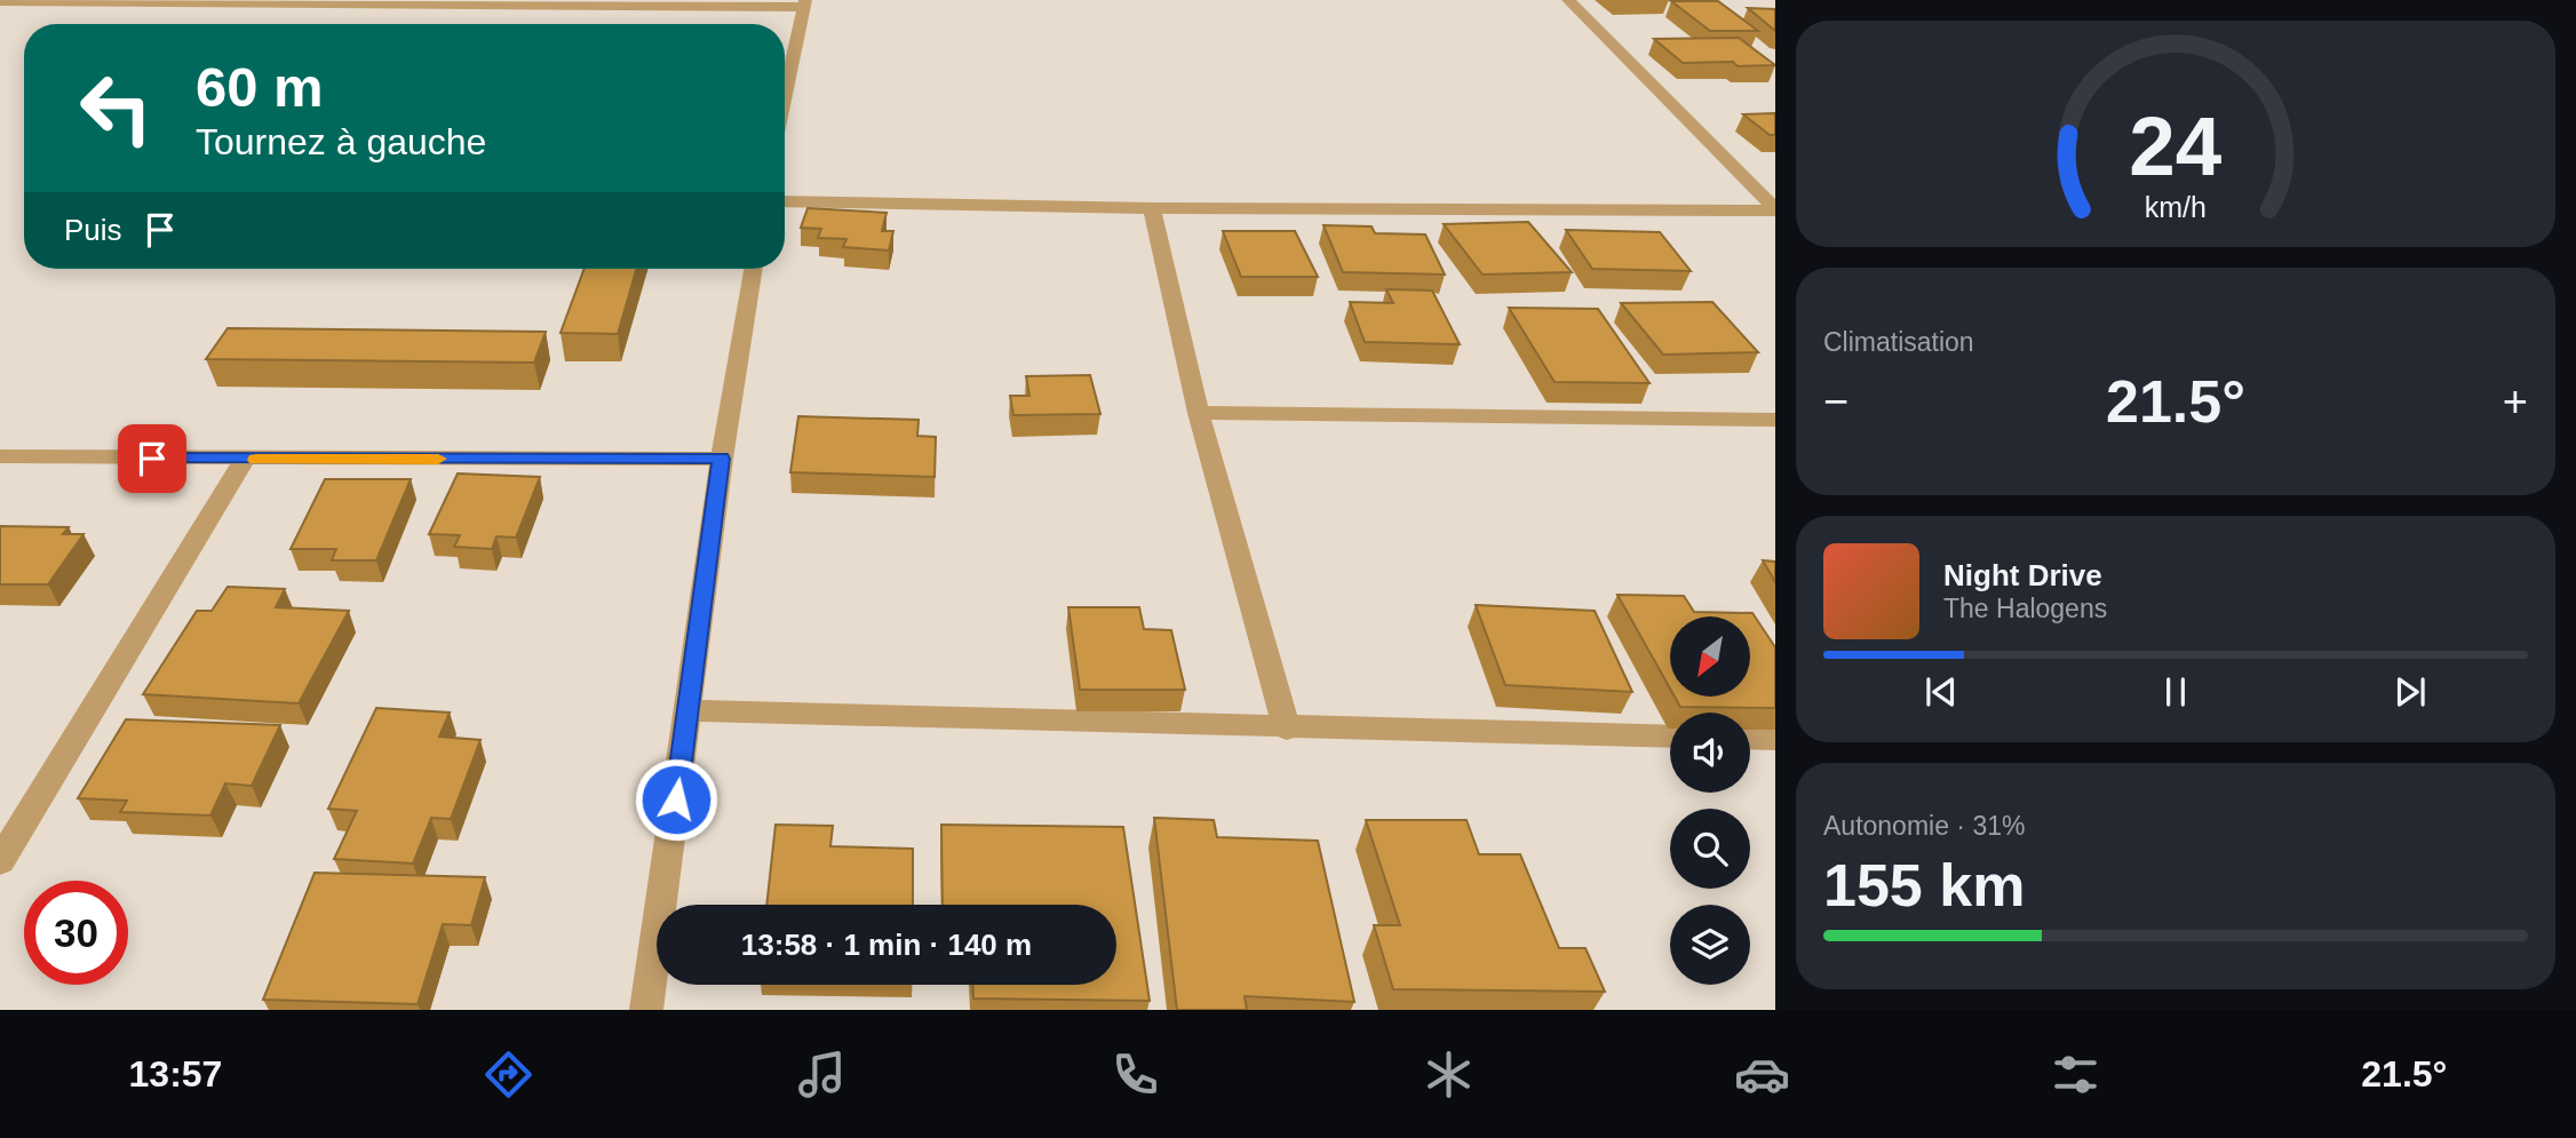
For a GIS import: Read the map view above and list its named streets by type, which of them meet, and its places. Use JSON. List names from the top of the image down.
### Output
{
  "north": "bottom left",
  "page": {
    "turn": ["60 m", "Tournez à gauche"],
    "then": "Puis",
    "tile": [
      "Climatisation",
      ["Autonomie · 31%", "155 km"]
    ],
    "heat": ["−", "21.5°", "+"],
    "song": ["Night Drive", "The Halogens"],
    "limit": "30",
    "trip": "13:58 · 1 min · 140 m",
    "tabs": ["13:57", "21.5°"],
    "gauge": ["24", "km/h"]
  }
}
